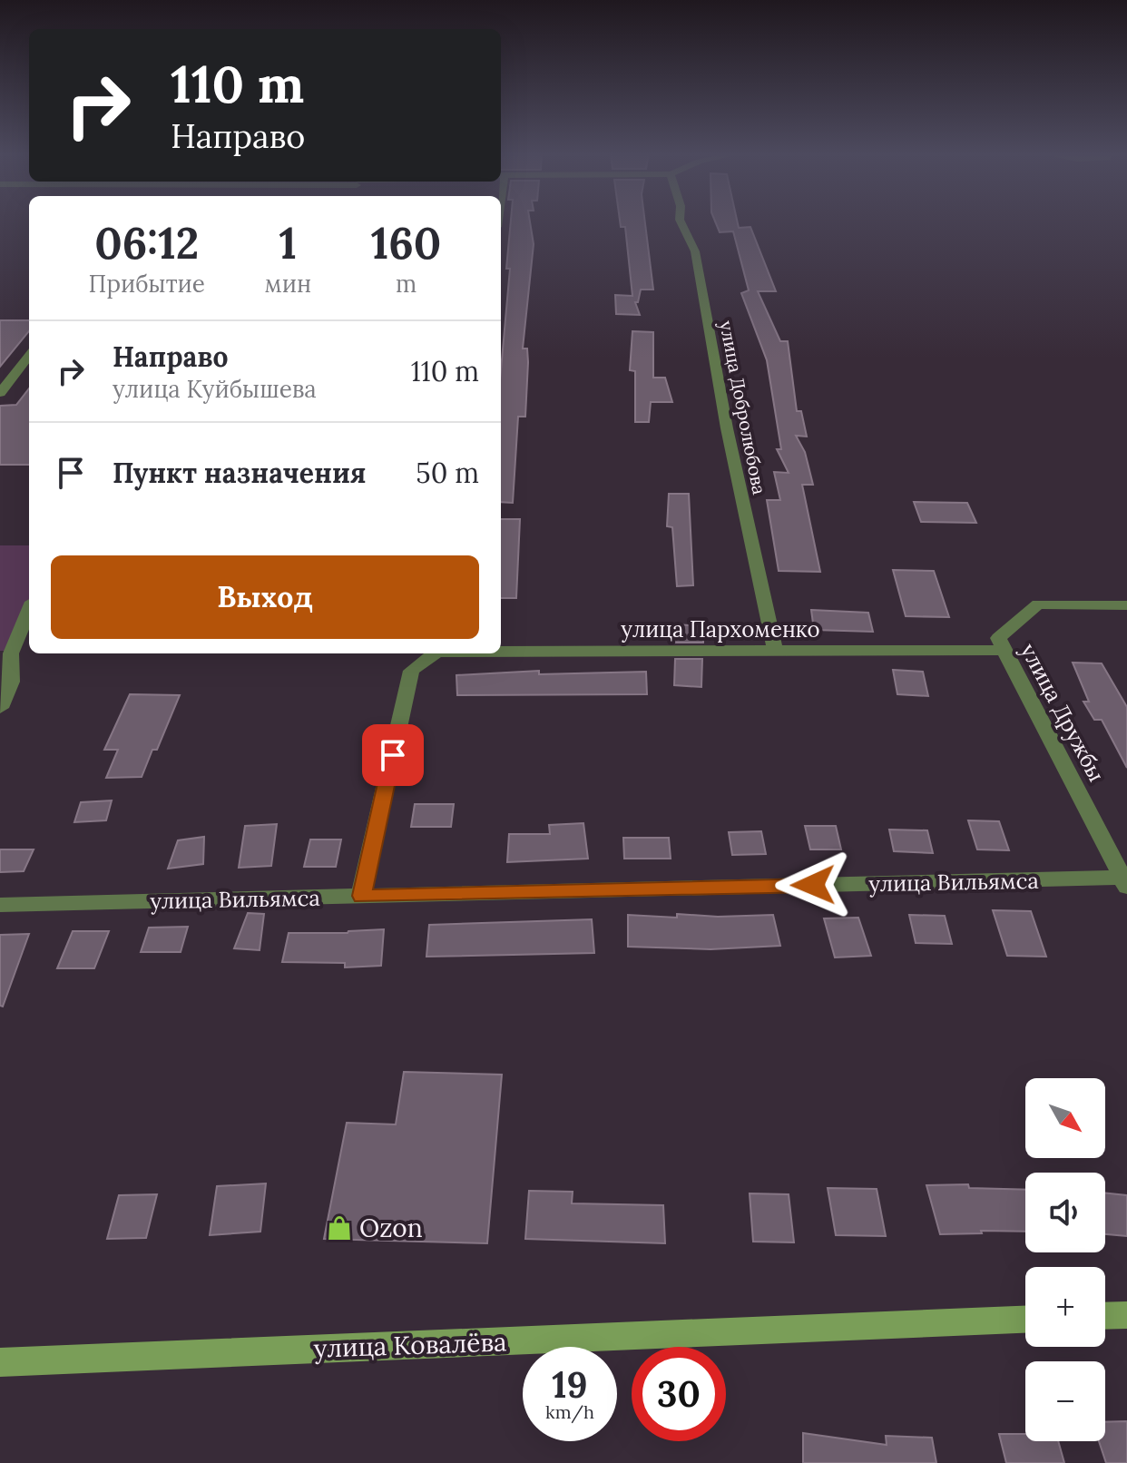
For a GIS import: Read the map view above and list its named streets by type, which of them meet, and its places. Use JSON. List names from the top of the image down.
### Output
{
  "streets": {
    "street": [
      "улица Добролюбова",
      "улица Пархоменко",
      "улица Дружбы",
      "улица Вильямса",
      "улица Ковалёва"
    ]
  },
  "crossings": [
    ["улица Добролюбова", "улица Пархоменко"],
    ["улица Пархоменко", "улица Дружбы"],
    ["улица Дружбы", "улица Вильямса"]
  ],
  "places": {
    "shop": ["Ozon"]
  },
  "north": "bottom right",
  "page": {
    "turn": ["110 m", "Направо"],
    "eta": [
      "06:12",
      "Прибытие",
      "1",
      "мин",
      "160",
      "m"
    ],
    "list": [
      {
        "name": "Направо",
        "note": "улица Куйбышева",
        "value": "110 m"
      },
      {
        "name": "Пункт назначения",
        "value": "50 m"
      }
    ],
    "buttons": "Выход",
    "map_buttons": ["+", "−"],
    "speed": "19 km/h",
    "limit": "30"
  }
}
